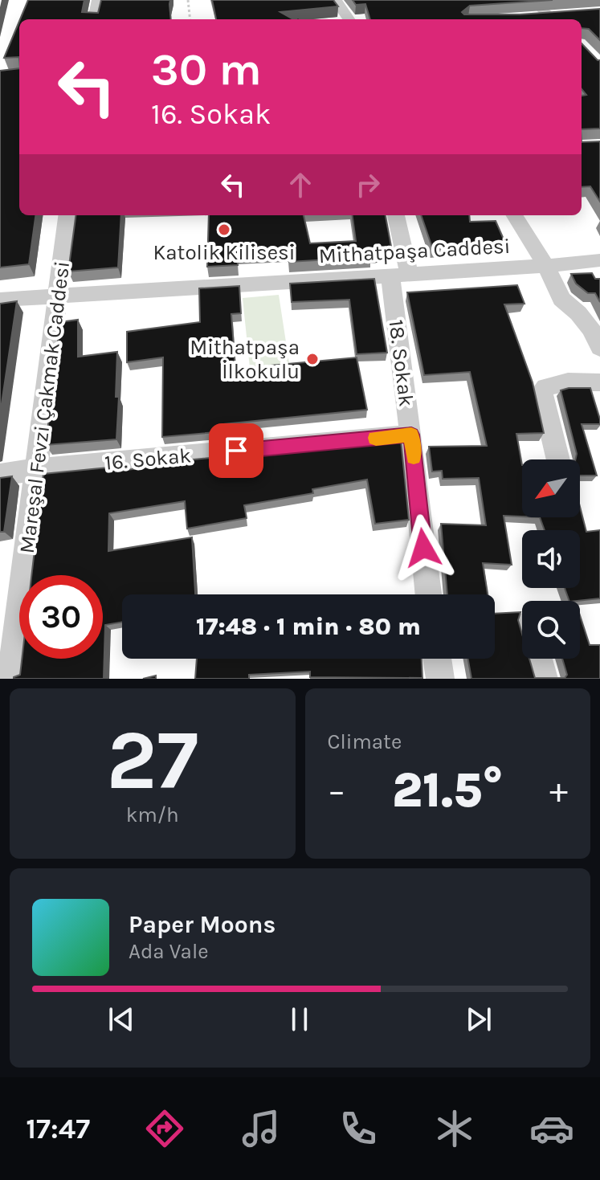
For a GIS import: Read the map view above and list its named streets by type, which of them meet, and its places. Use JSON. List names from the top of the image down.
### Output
{
  "streets": {
    "street": [
      "Mithatpaşa Caddesi",
      "18. Sokak",
      "Mareşal Fevzi Çakmak Caddesi",
      "16. Sokak"
    ]
  },
  "crossings": [
    ["Mithatpaşa Caddesi", "18. Sokak"],
    ["Mithatpaşa Caddesi", "Mareşal Fevzi Çakmak Caddesi"],
    ["18. Sokak", "16. Sokak"],
    ["Mareşal Fevzi Çakmak Caddesi", "16. Sokak"]
  ],
  "places": ["Katolik Kilisesi", "Mithatpaşa İlkokulu"],
  "north": "bottom left",
  "page": {
    "turn": ["30 m", "16. Sokak"],
    "limit": "30",
    "trip": "17:48 · 1 min · 80 m",
    "tile": [
      ["27", "km/h"],
      "Climate"
    ],
    "heat": ["−", "21.5°", "+"],
    "song": ["Paper Moons", "Ada Vale"],
    "tabs": "17:47"
  }
}
